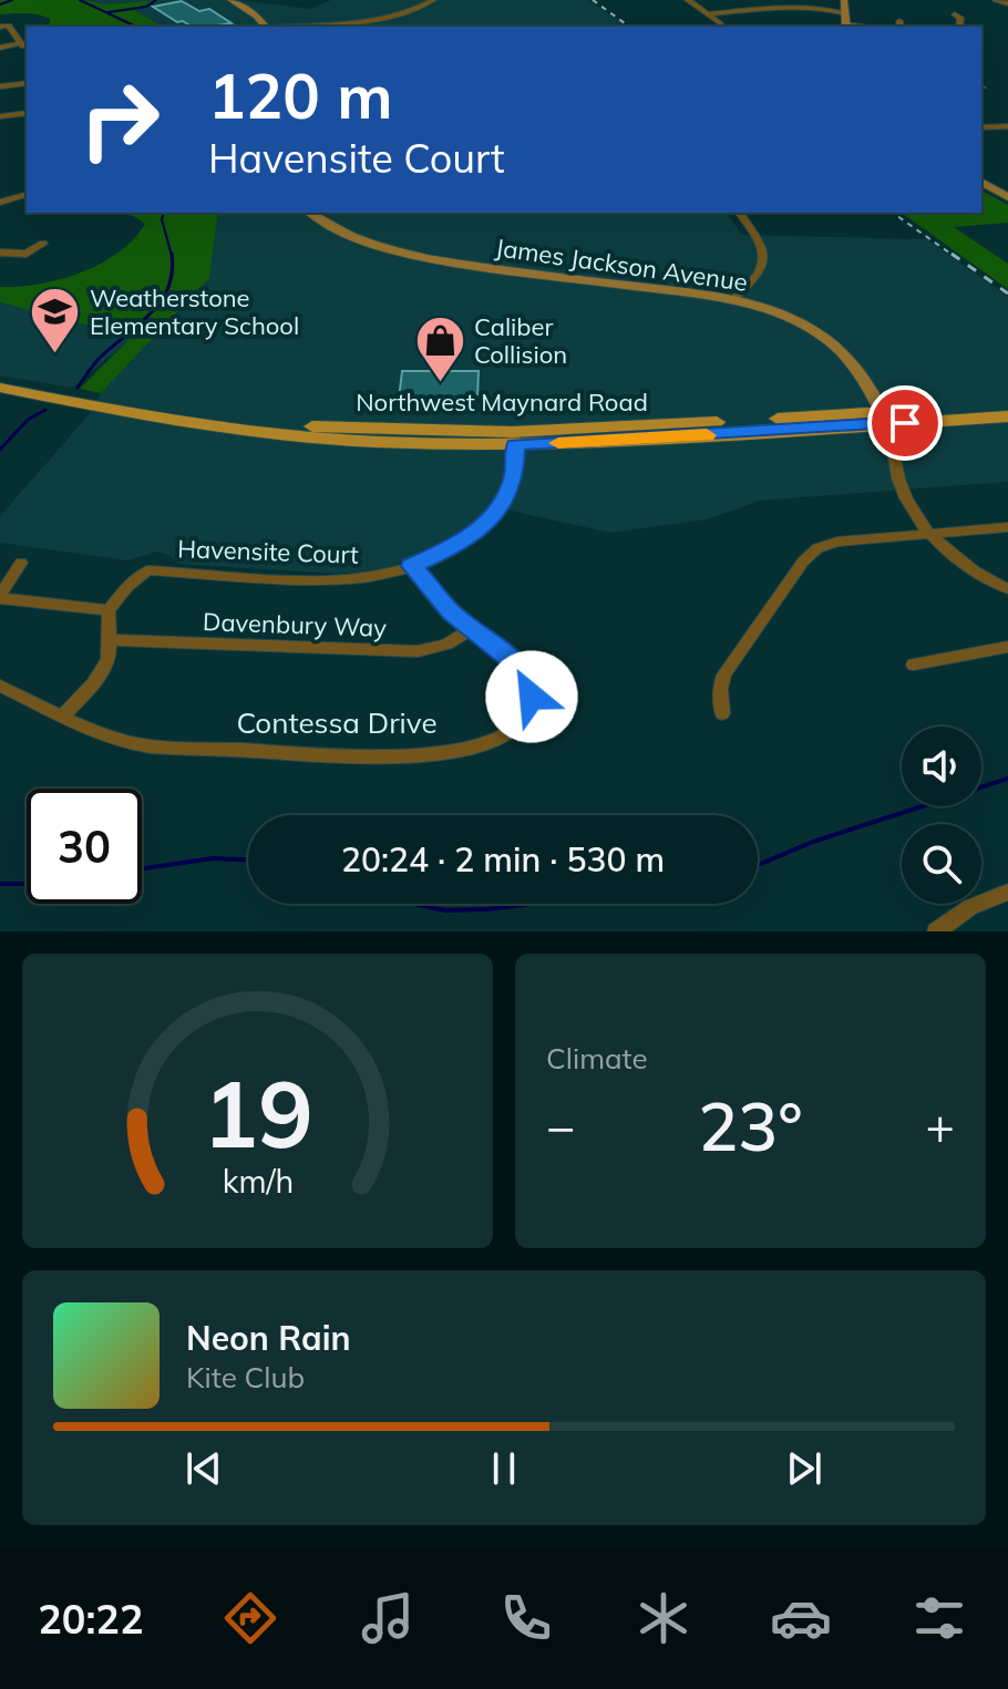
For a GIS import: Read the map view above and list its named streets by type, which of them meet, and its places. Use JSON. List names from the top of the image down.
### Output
{
  "streets": {
    "main road": ["Northwest Maynard Road"],
    "street": [
      "James Jackson Avenue",
      "Havensite Court",
      "Davenbury Way",
      "Contessa Drive"
    ]
  },
  "crossings": [
    ["James Jackson Avenue", "Northwest Maynard Road"],
    ["Northwest Maynard Road", "Havensite Court"],
    ["Havensite Court", "Contessa Drive"],
    ["Davenbury Way", "Contessa Drive"]
  ],
  "places": {
    "school or university": ["Weatherstone Elementary School"],
    "shop": ["Caliber Collision"]
  },
  "page": {
    "turn": ["120 m", "Havensite Court"],
    "limit": "30",
    "trip": "20:24 · 2 min · 530 m",
    "tile": "Climate",
    "heat": ["−", "23°", "+"],
    "song": ["Neon Rain", "Kite Club"],
    "tabs": "20:22",
    "gauge": ["19", "km/h"]
  }
}
